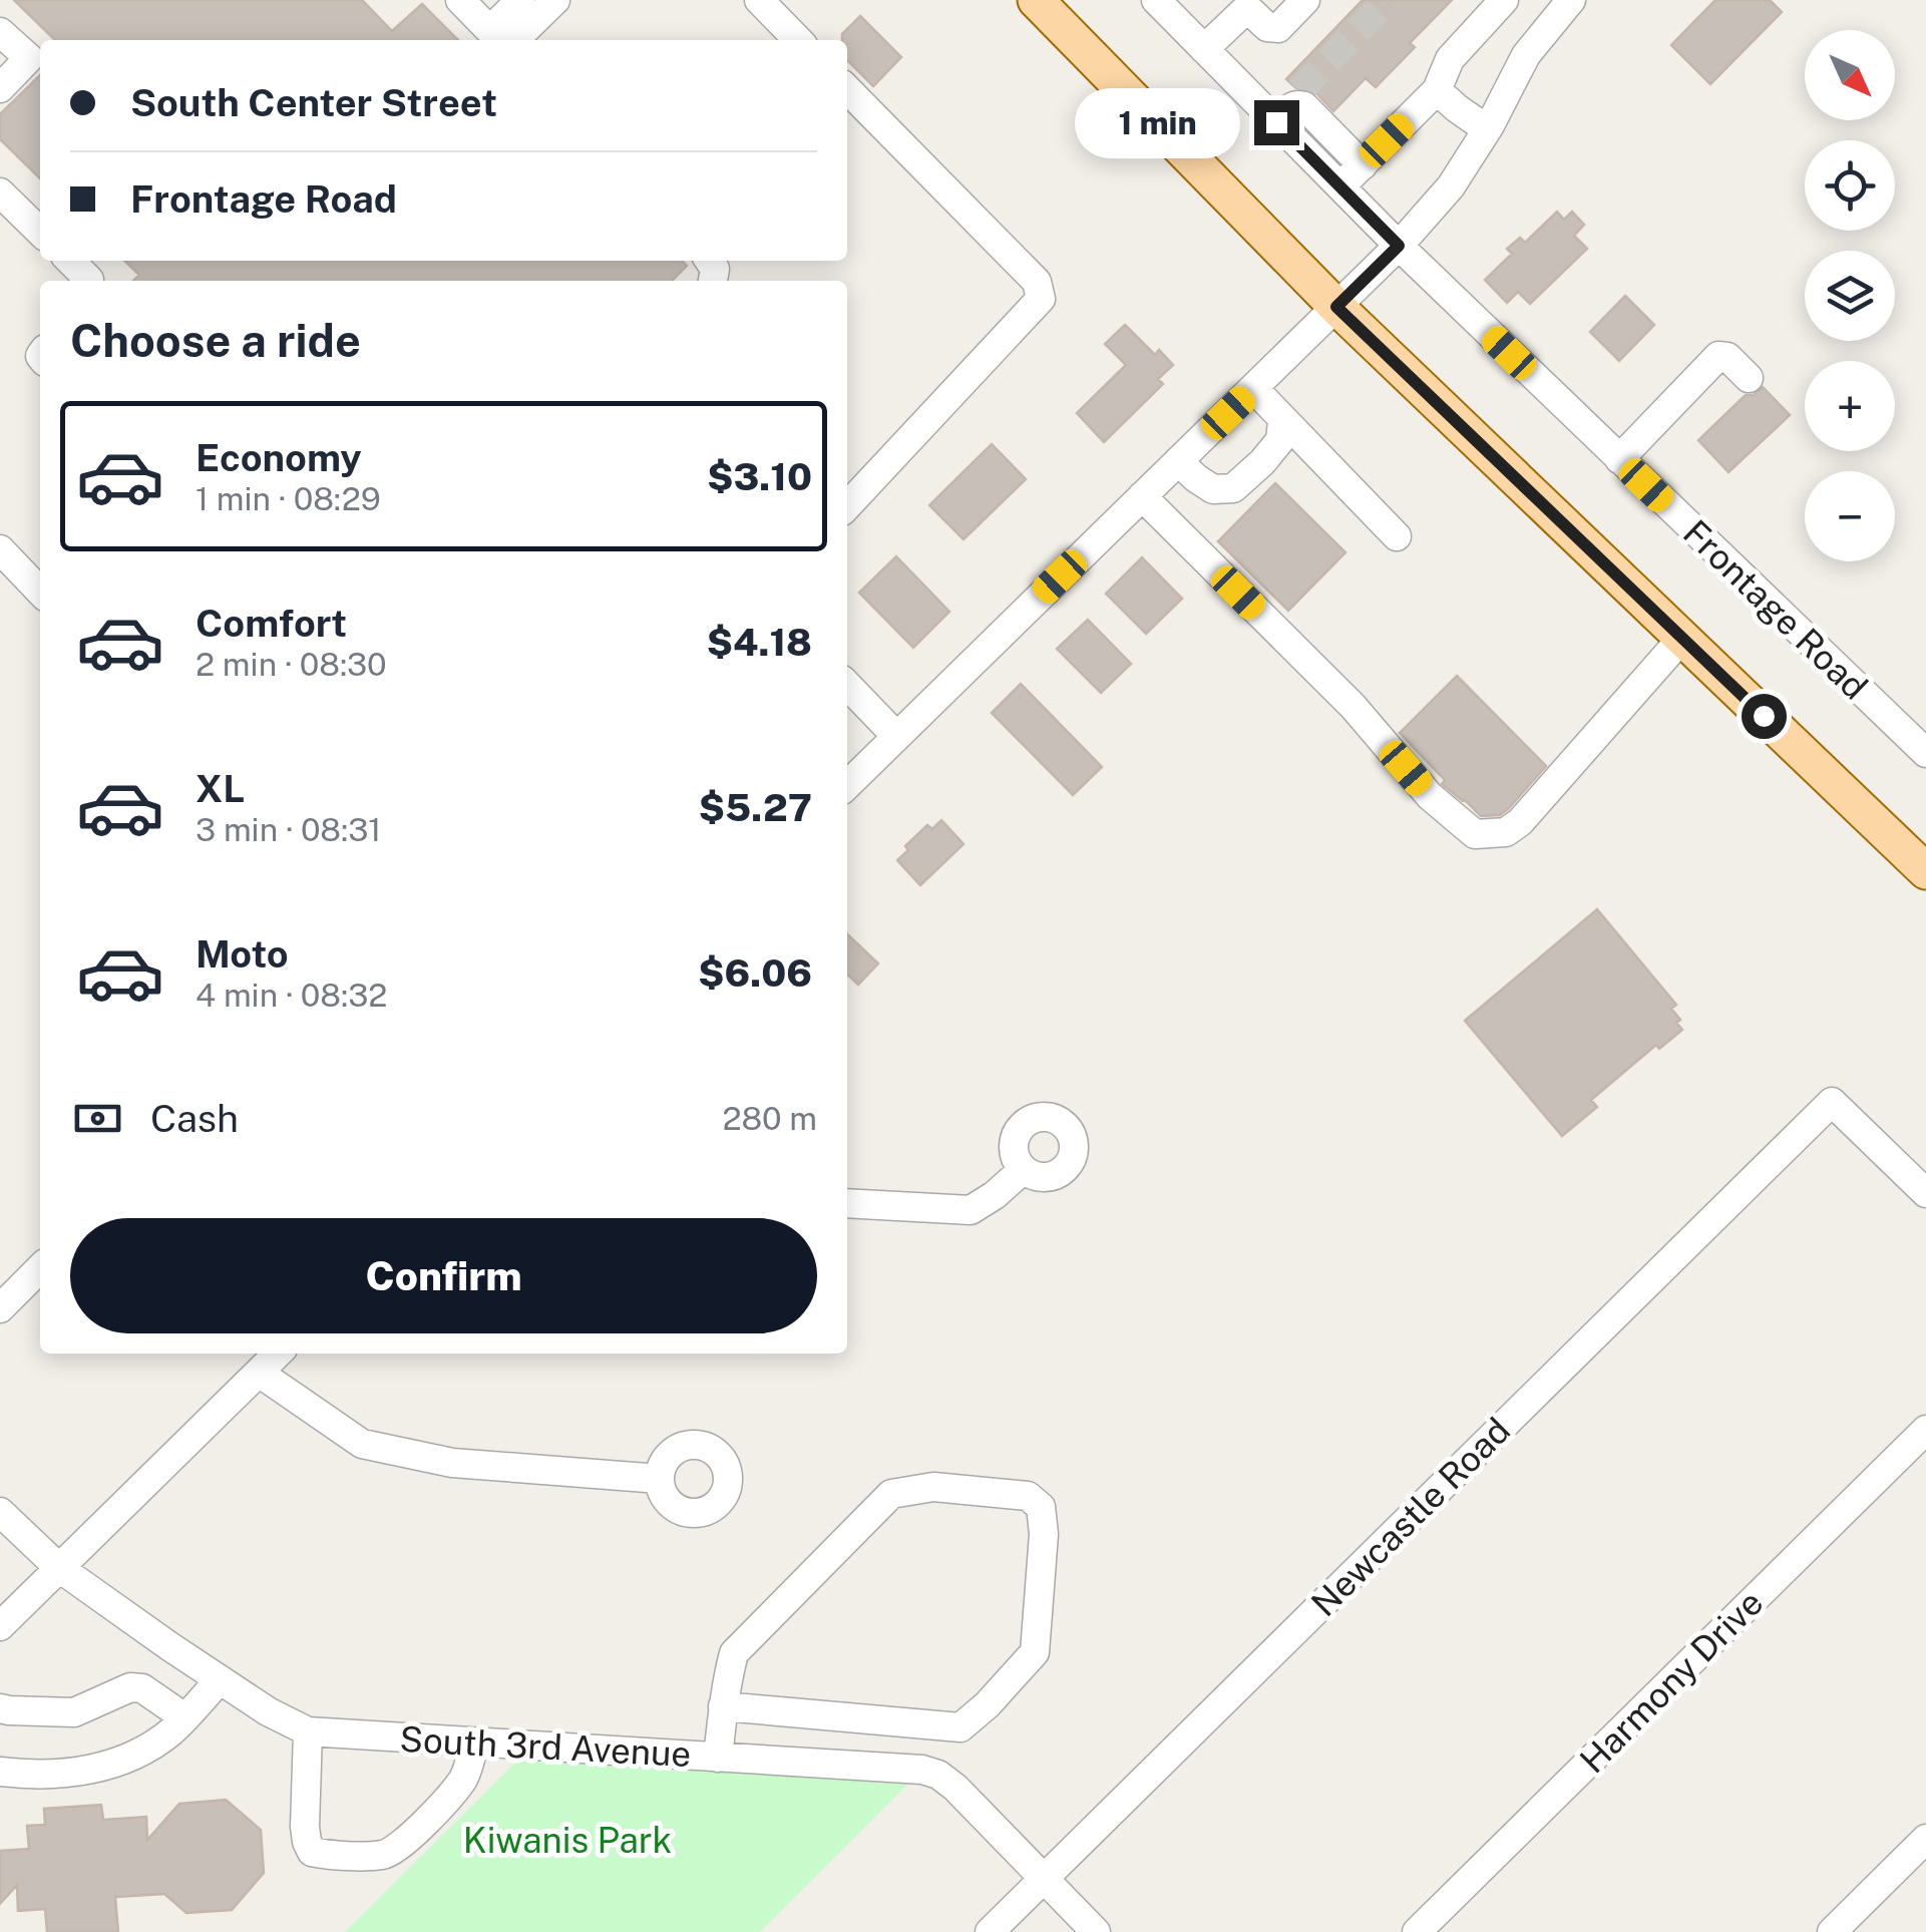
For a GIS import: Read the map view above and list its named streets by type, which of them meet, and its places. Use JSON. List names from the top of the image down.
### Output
{
  "streets": {
    "street": [
      "Frontage Road",
      "Newcastle Road",
      "Harmony Drive",
      "South 3rd Avenue"
    ]
  },
  "crossings": [
    ["Newcastle Road", "South 3rd Avenue"]
  ],
  "parks": ["Kiwanis Park"],
  "north": "bottom right",
  "page": {
    "map_buttons": ["+", "−"],
    "banner": ["South Center Street", "Frontage Road"],
    "bubble": "1 min",
    "heading": "Choose a ride",
    "list": [
      {
        "name": "Economy",
        "note": "1 min · 08:29",
        "value": "$3.10"
      },
      {
        "name": "Comfort",
        "note": "2 min · 08:30",
        "value": "$4.18"
      },
      {
        "name": "XL",
        "note": "3 min · 08:31",
        "value": "$5.27"
      },
      {
        "name": "Moto",
        "note": "4 min · 08:32",
        "value": "$6.06"
      }
    ],
    "pay": ["Cash", "280 m"],
    "buttons": "Confirm"
  }
}
